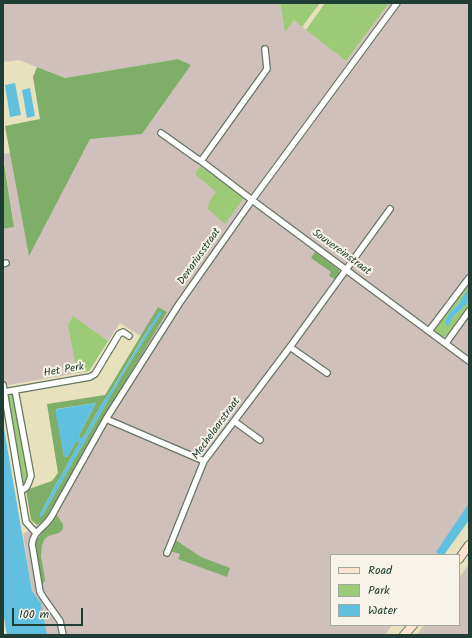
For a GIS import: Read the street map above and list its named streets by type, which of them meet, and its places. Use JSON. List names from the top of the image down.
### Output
{
  "streets": {
    "street": [
      "Souvereinstraat",
      "Denariusstraat",
      "Het Perk",
      "Mechelaarstraat"
    ]
  },
  "crossings": [
    ["Souvereinstraat", "Denariusstraat"],
    ["Souvereinstraat", "Mechelaarstraat"]
  ],
  "legend": ["Road", "Park", "Water"],
  "scale_bar": "100 m"
}
